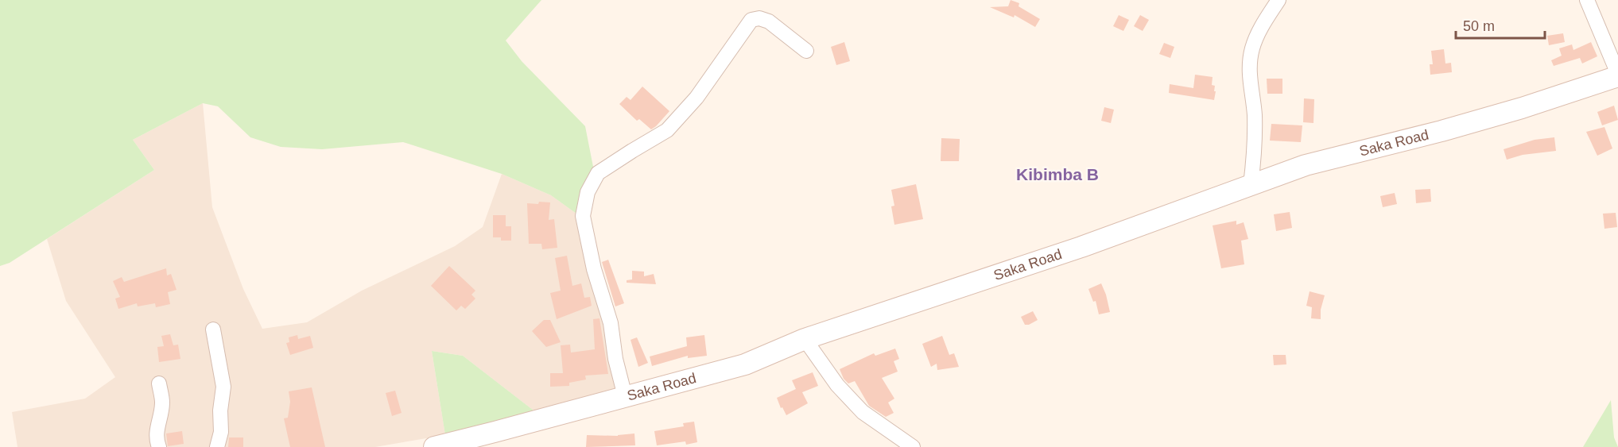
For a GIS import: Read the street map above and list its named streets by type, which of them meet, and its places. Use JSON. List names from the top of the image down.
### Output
{
  "streets": {
    "main road": ["Saka Road"]
  },
  "districts": ["Kibimba B"],
  "scale_bar": "50 m"
}
